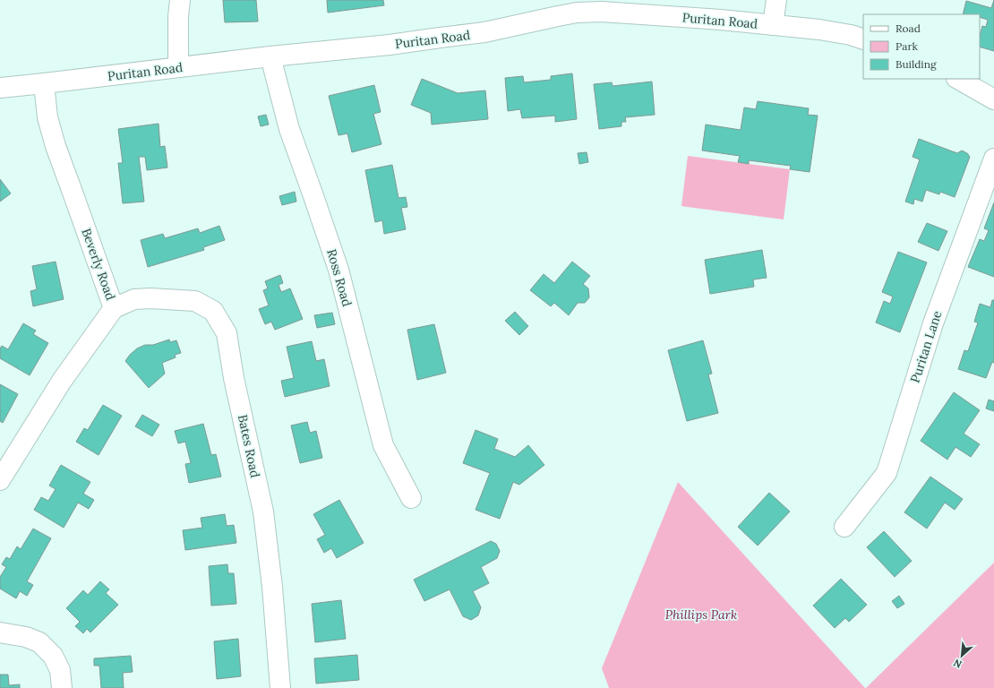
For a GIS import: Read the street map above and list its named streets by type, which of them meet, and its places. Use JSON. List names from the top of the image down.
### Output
{
  "streets": {
    "street": [
      "Puritan Road",
      "Beverly Road",
      "Ross Road",
      "Puritan Lane",
      "Bates Road"
    ]
  },
  "crossings": [
    ["Puritan Road", "Beverly Road"],
    ["Puritan Road", "Ross Road"],
    ["Beverly Road", "Bates Road"]
  ],
  "parks": ["Phillips Park"],
  "legend": ["Road", "Park", "Building"],
  "north": "bottom left"
}
